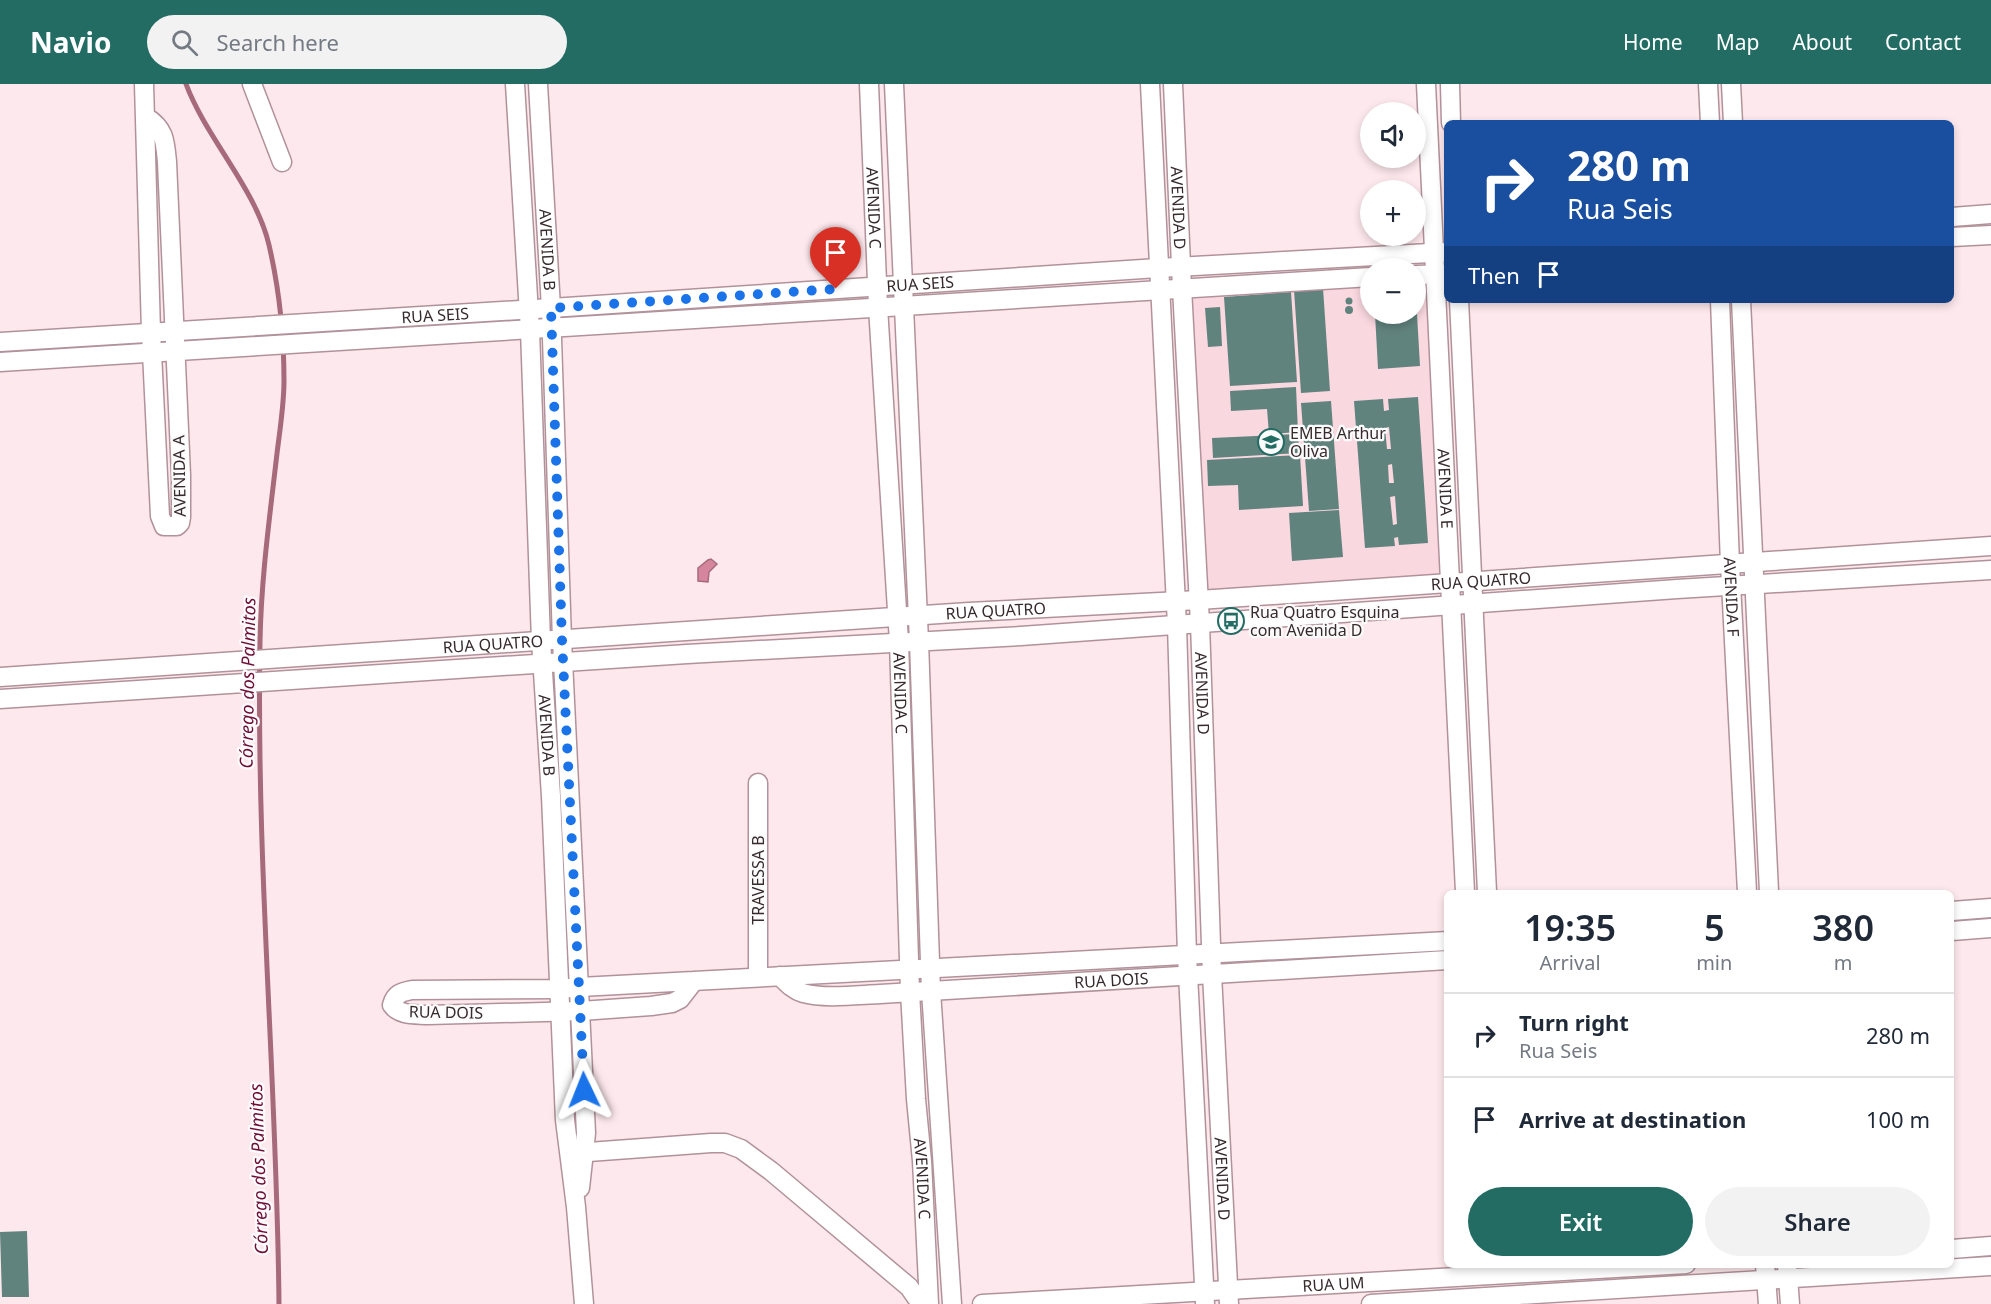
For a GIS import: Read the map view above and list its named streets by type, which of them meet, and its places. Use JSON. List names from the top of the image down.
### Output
{
  "streets": {
    "street": [
      "AVENIDA C",
      "AVENIDA D",
      "AVENIDA B",
      "RUA SEIS",
      "AVENIDA A",
      "AVENIDA E",
      "RUA QUATRO",
      "AVENIDA F",
      "TRAVESSA B",
      "RUA DOIS",
      "RUA UM"
    ]
  },
  "crossings": [
    ["AVENIDA C", "RUA SEIS"],
    ["AVENIDA C", "RUA QUATRO"],
    ["AVENIDA C", "RUA DOIS"],
    ["AVENIDA D", "RUA SEIS"],
    ["AVENIDA D", "RUA QUATRO"],
    ["AVENIDA D", "RUA DOIS"],
    ["AVENIDA D", "RUA UM"],
    ["AVENIDA B", "RUA SEIS"],
    ["AVENIDA B", "RUA QUATRO"],
    ["AVENIDA B", "RUA DOIS"],
    ["RUA SEIS", "AVENIDA A"],
    ["RUA SEIS", "AVENIDA E"],
    ["AVENIDA E", "RUA QUATRO"],
    ["RUA QUATRO", "AVENIDA F"],
    ["TRAVESSA B", "RUA DOIS"]
  ],
  "water": ["Córrego dos Palmitos"],
  "places": {
    "school or university": ["EMEB Arthur Oliva"],
    "bus stop": ["Rua Quatro Esquina com Avenida D"]
  },
  "page": {
    "header": "Navio",
    "search": "Search here",
    "nav": [
      "Home",
      "Map",
      "About",
      "Contact"
    ],
    "map_buttons": ["+", "−"],
    "turn": ["280 m", "Rua Seis"],
    "then": "Then",
    "eta": [
      "19:35",
      "Arrival",
      "5",
      "min",
      "380",
      "m"
    ],
    "list": [
      {
        "name": "Turn right",
        "note": "Rua Seis",
        "value": "280 m"
      },
      {
        "name": "Arrive at destination",
        "value": "100 m"
      }
    ],
    "buttons": ["Exit", "Share"]
  }
}
